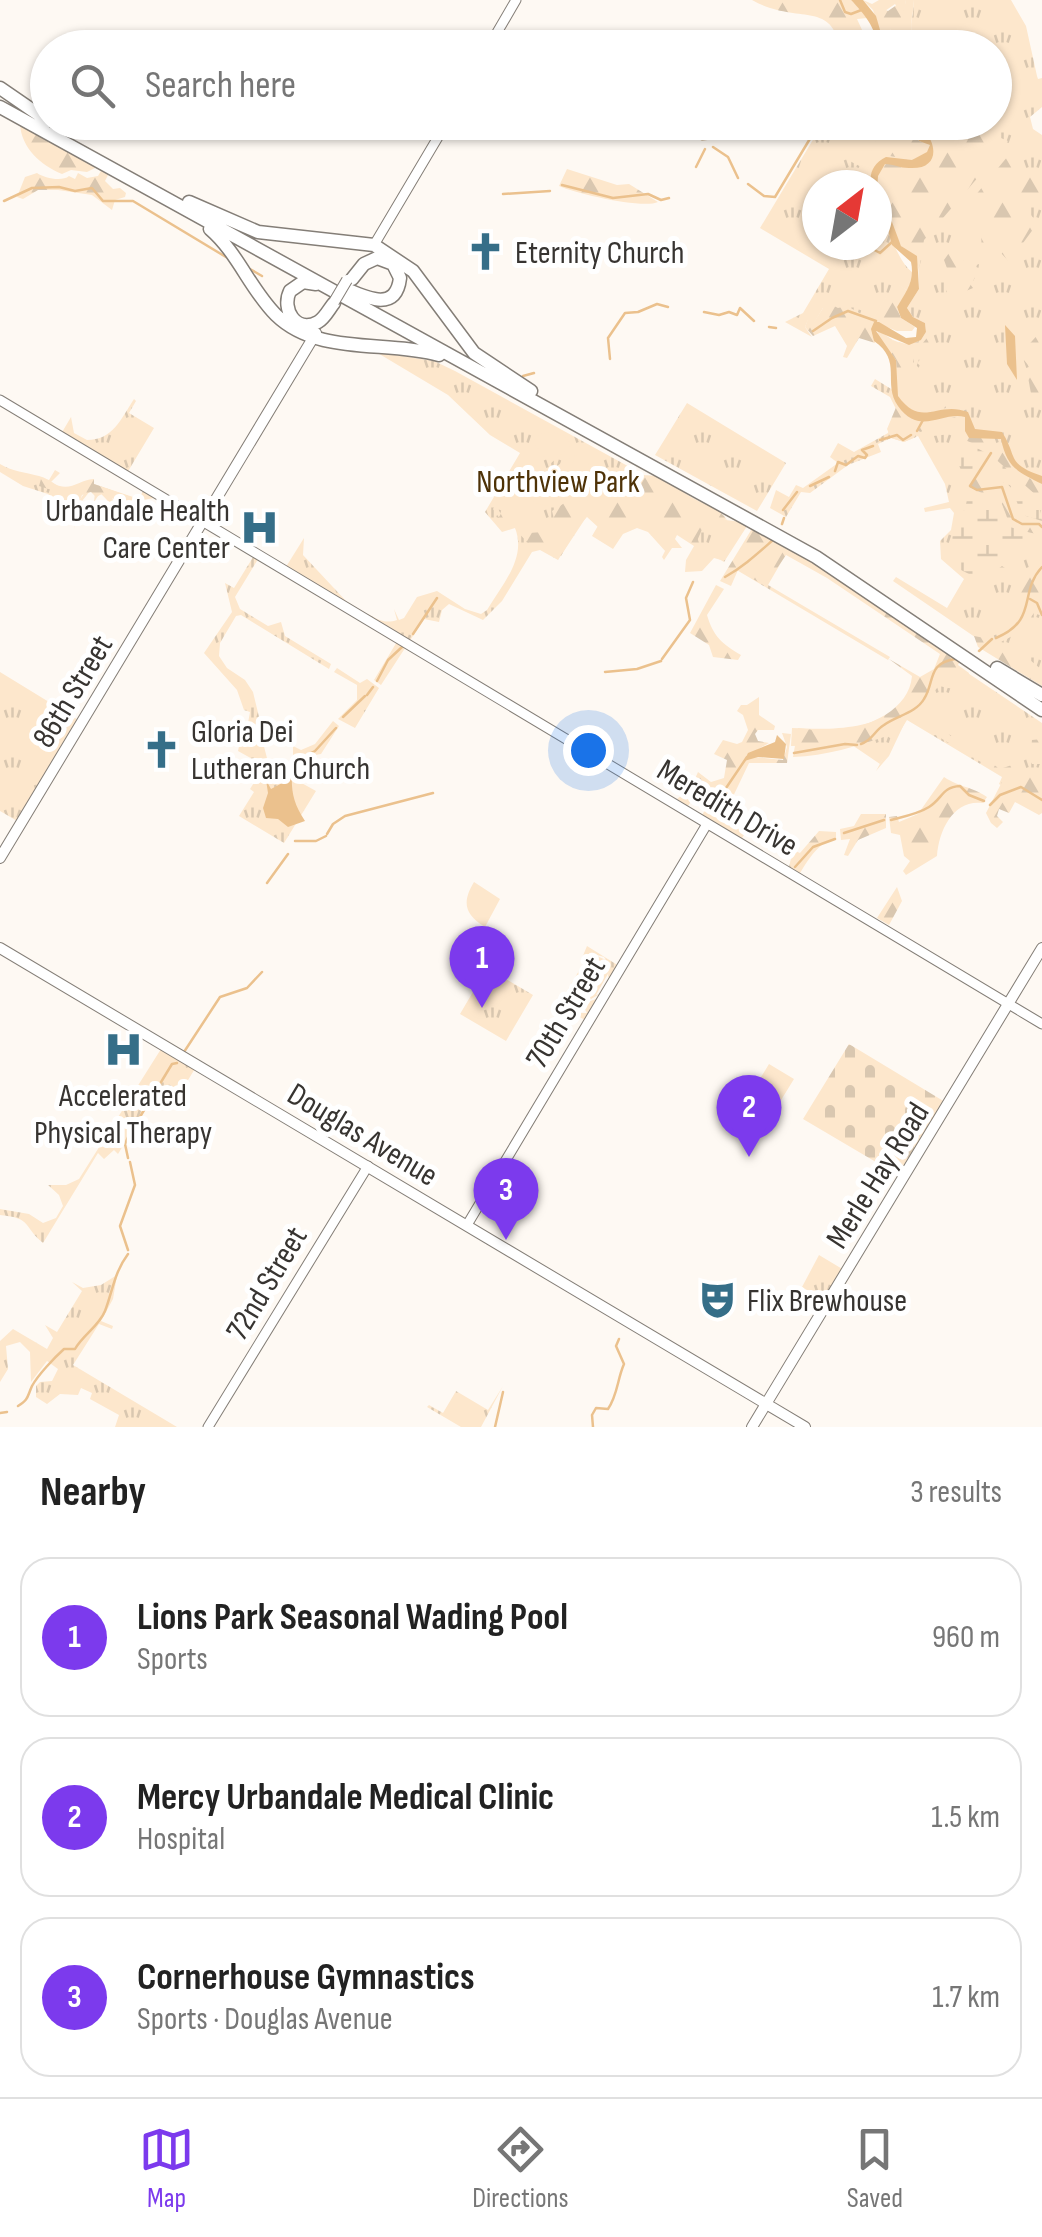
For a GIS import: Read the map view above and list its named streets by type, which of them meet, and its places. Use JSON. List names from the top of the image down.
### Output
{
  "streets": {
    "main road": [
      "86th Street",
      "Meredith Drive",
      "70th Street",
      "Douglas Avenue",
      "Merle Hay Road",
      "72nd Street"
    ]
  },
  "crossings": [
    ["86th Street", "Meredith Drive"],
    ["Meredith Drive", "70th Street"],
    ["Meredith Drive", "Merle Hay Road"],
    ["70th Street", "Douglas Avenue"],
    ["Douglas Avenue", "Merle Hay Road"],
    ["Douglas Avenue", "72nd Street"]
  ],
  "parks": ["Northview Park"],
  "places": {
    "church": ["Eternity Church", "Gloria Dei Lutheran Church"],
    "hospital": ["Urbandale Health Care Center", "Accelerated Physical Therapy"],
    "theatre": ["Flix Brewhouse"]
  },
  "north": "top right",
  "page": {
    "search": "Search here",
    "pins": ["1", "2", "3"],
    "heading": ["Nearby", "3 results"],
    "list": [
      {
        "mark": "1",
        "name": "Lions Park Seasonal Wading Pool",
        "note": "Sports",
        "value": "960 m"
      },
      {
        "mark": "2",
        "name": "Mercy Urbandale Medical Clinic",
        "note": "Hospital",
        "value": "1.5 km"
      },
      {
        "mark": "3",
        "name": "Cornerhouse Gymnastics",
        "note": "Sports · Douglas Avenue",
        "value": "1.7 km"
      }
    ],
    "nav": ["Map", "Directions", "Saved"]
  }
}
